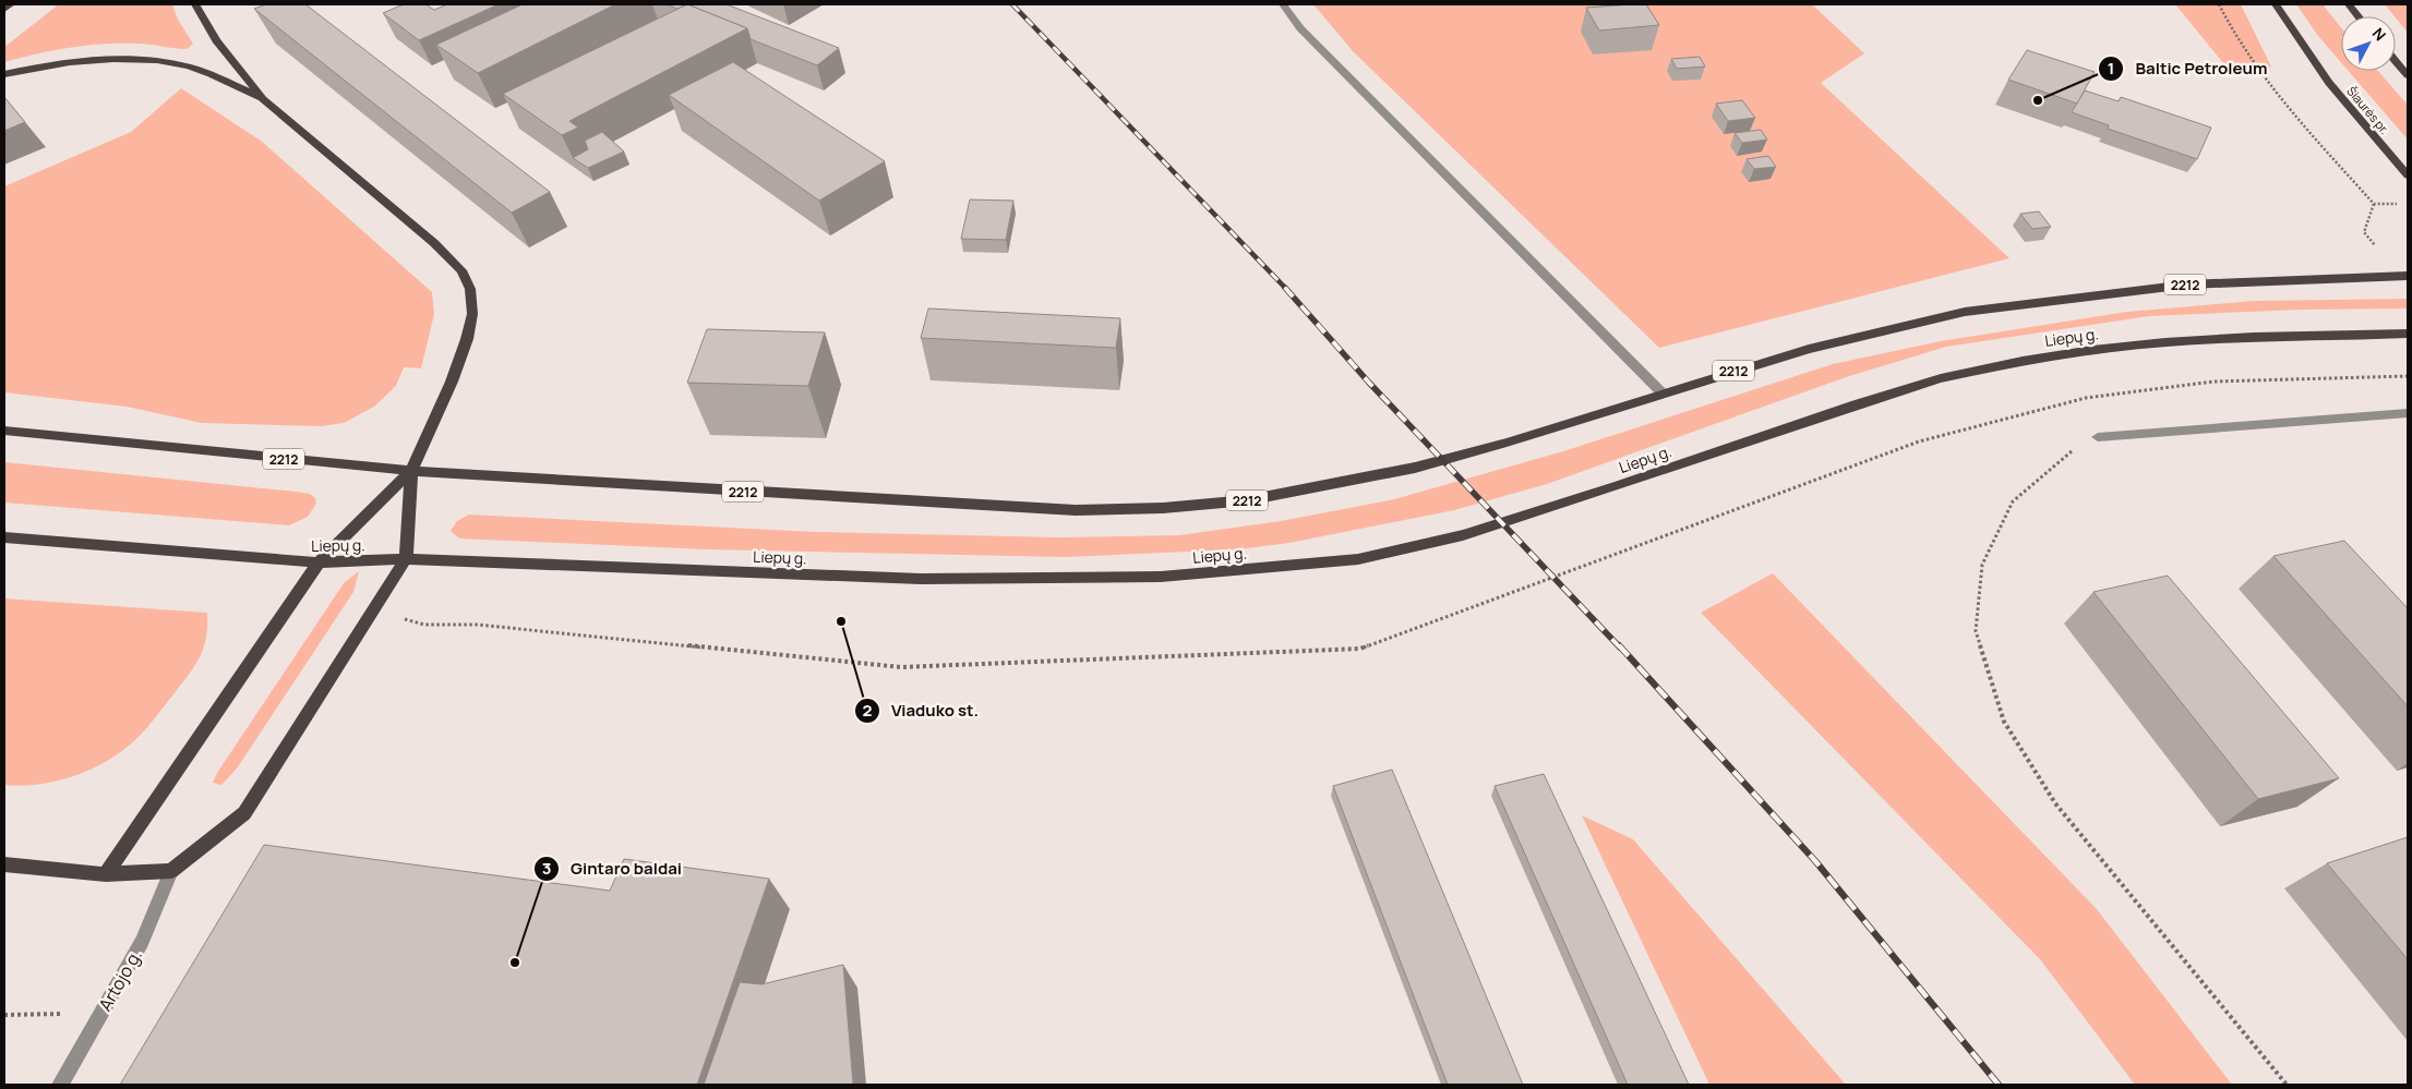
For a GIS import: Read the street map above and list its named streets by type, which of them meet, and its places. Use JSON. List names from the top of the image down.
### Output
{
  "streets": {
    "main road": ["Šiaurės pr.", "2212", "Liepų g."],
    "street": ["Artojo g."]
  },
  "places": ["Baltic Petroleum", "Viaduko st.", "Gintaro baldai"],
  "north": "top right"
}
